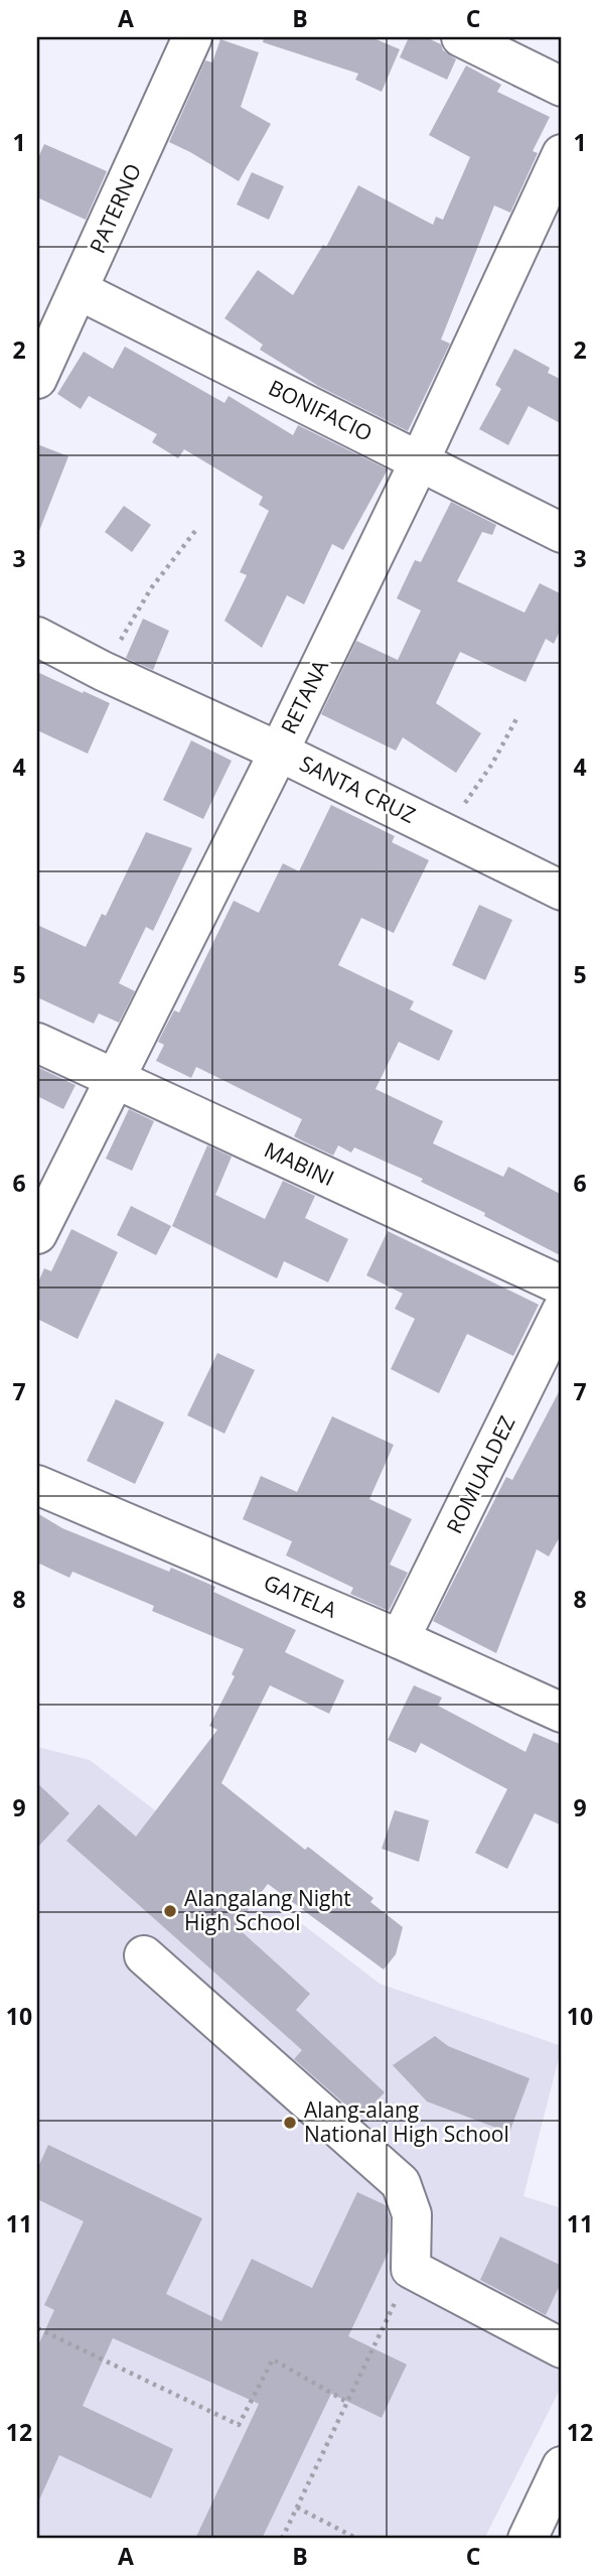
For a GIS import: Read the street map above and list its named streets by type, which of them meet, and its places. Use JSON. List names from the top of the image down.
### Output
{
  "streets": {
    "main road": [
      "PATERNO",
      "BONIFACIO",
      "RETANA",
      "SANTA CRUZ",
      "MABINI",
      "ROMUALDEZ",
      "GATELA"
    ]
  },
  "crossings": [
    ["PATERNO", "BONIFACIO"],
    ["BONIFACIO", "RETANA"],
    ["RETANA", "SANTA CRUZ"],
    ["RETANA", "MABINI"],
    ["ROMUALDEZ", "GATELA"]
  ],
  "places": ["Alangalang Night High School", "Alang-alang National High School"],
  "grid": {
    "columns": ["A", "B", "C"],
    "rows": [
      "1",
      "2",
      "3",
      "4",
      "5",
      "6",
      "7",
      "8",
      "9",
      "10",
      "11",
      "12"
    ]
  }
}
